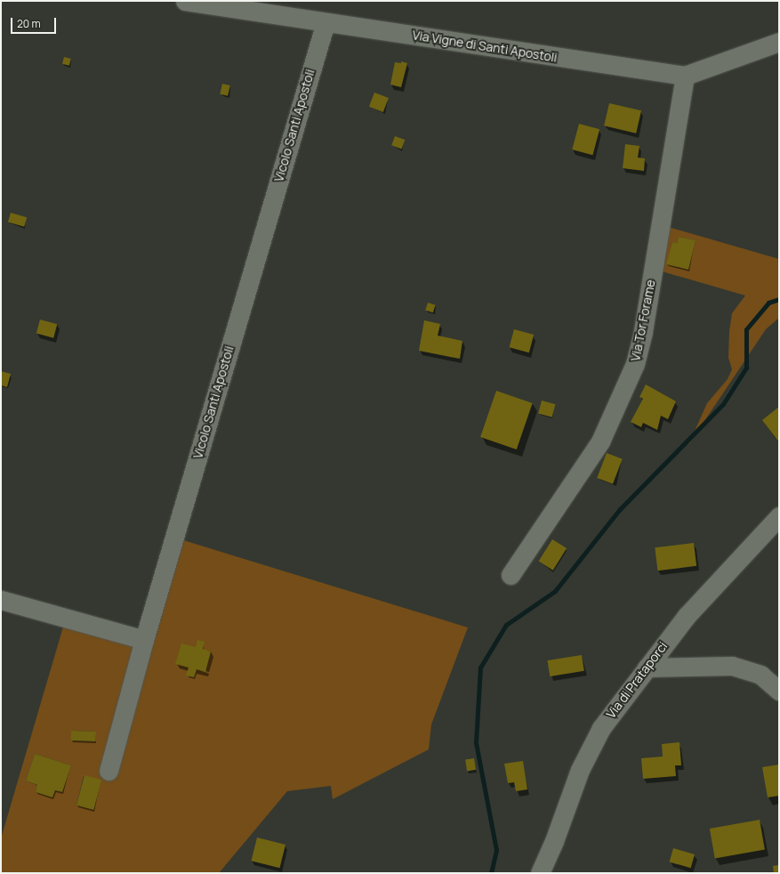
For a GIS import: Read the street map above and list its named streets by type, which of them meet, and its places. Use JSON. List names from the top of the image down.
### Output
{
  "streets": {
    "street": [
      "Via Vigne di Santi Apostoli",
      "Vicolo Santi Apostoli",
      "Via Tor Forame",
      "Via di Prataporci"
    ]
  },
  "crossings": [
    ["Via Vigne di Santi Apostoli", "Vicolo Santi Apostoli"],
    ["Via Vigne di Santi Apostoli", "Via Tor Forame"]
  ],
  "scale_bar": "20 m"
}
